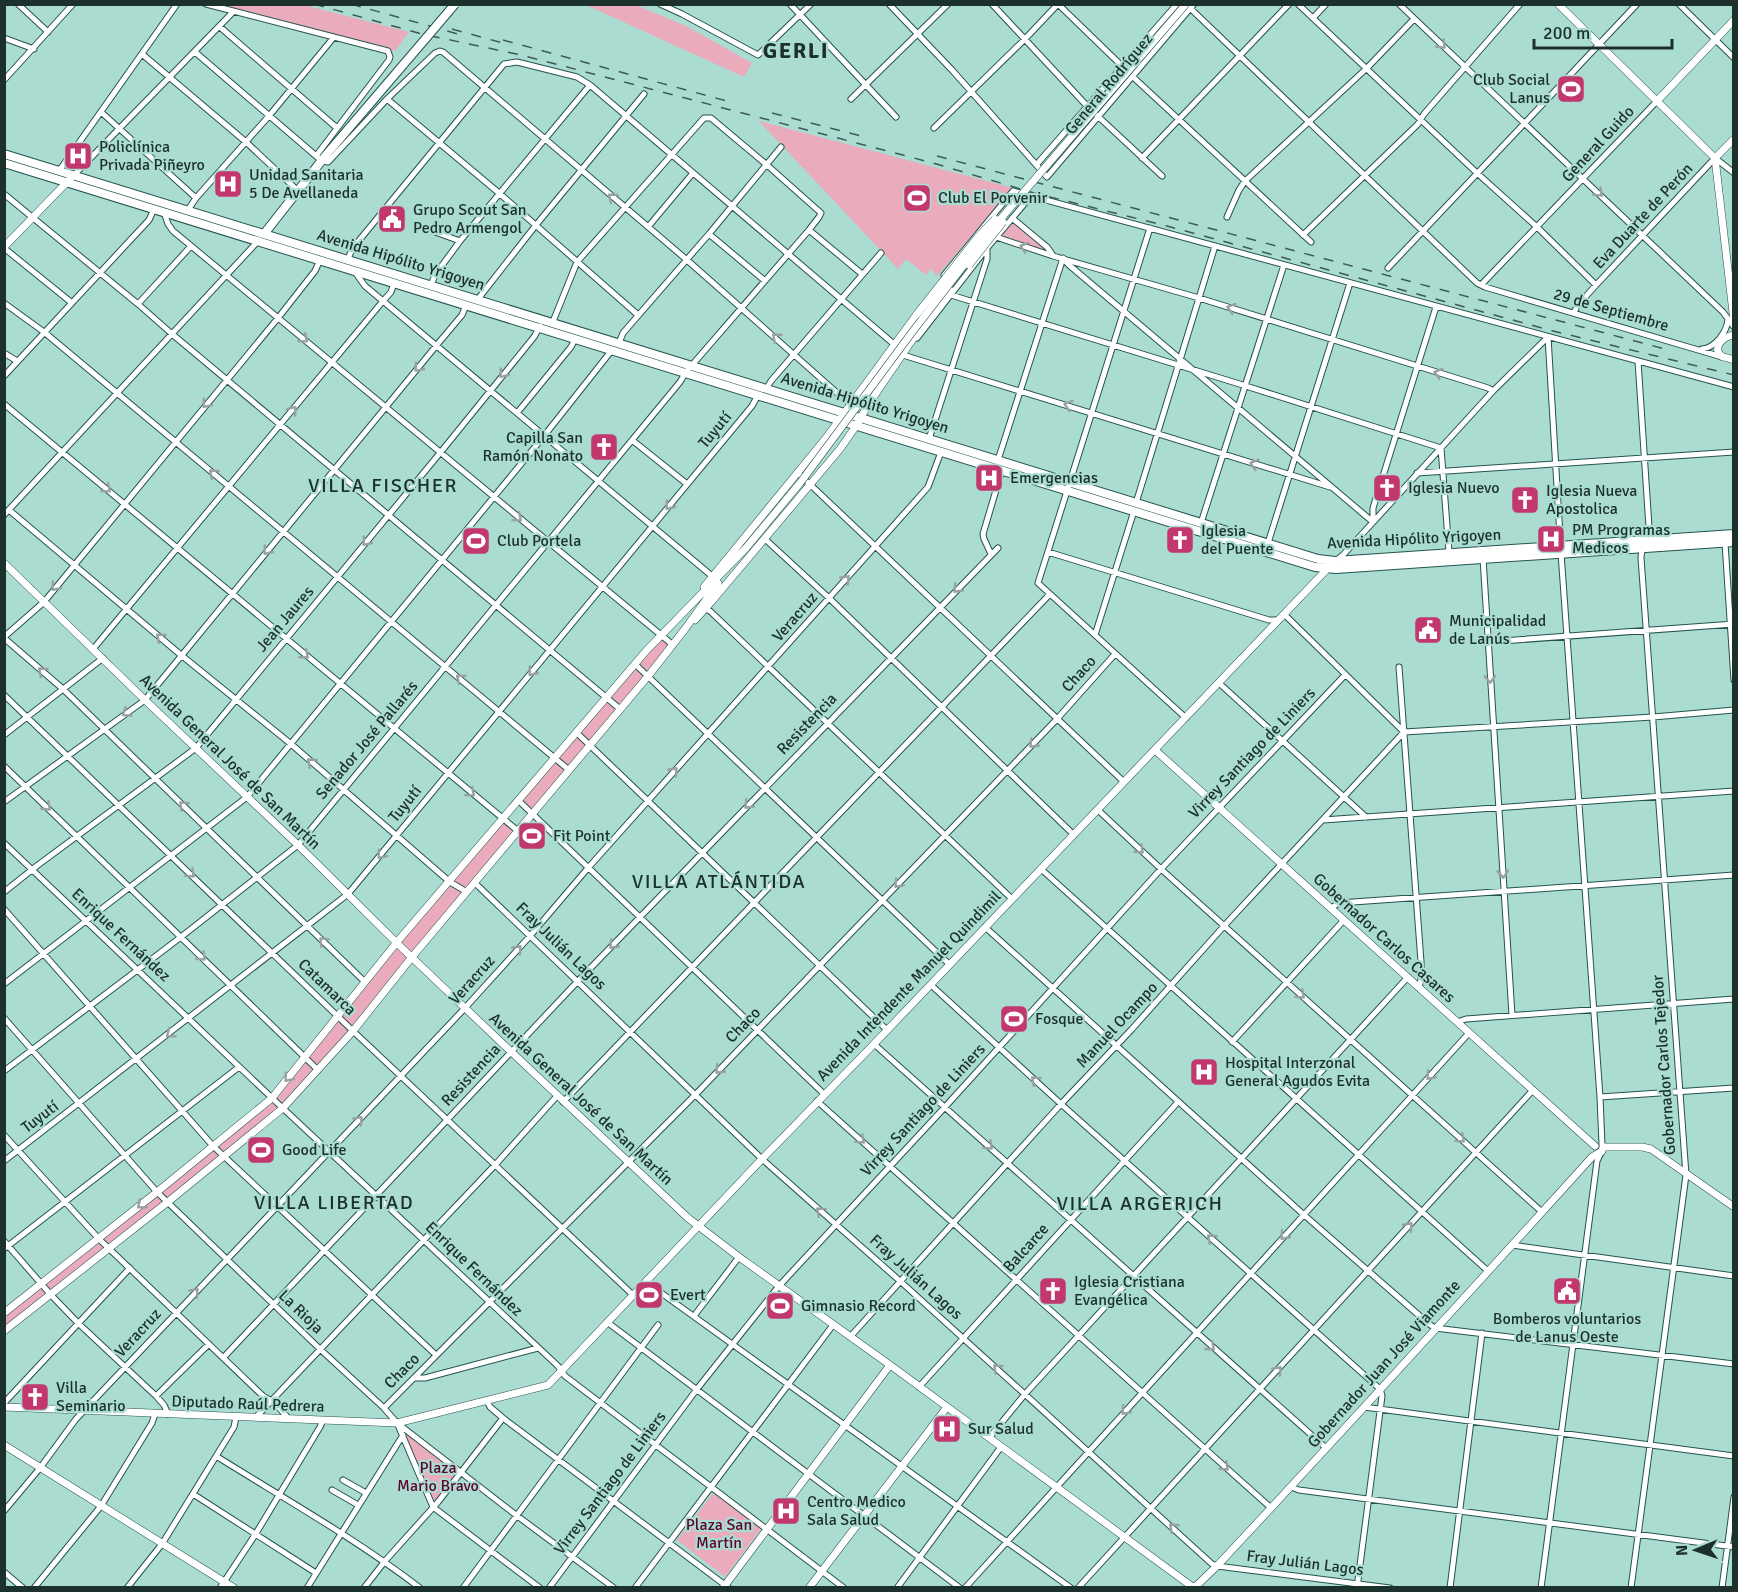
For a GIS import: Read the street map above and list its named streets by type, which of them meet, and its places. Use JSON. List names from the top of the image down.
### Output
{
  "streets": {
    "main road": [
      "General Guido",
      "Eva Duarte de Perón",
      "Avenida Hipólito Yrigoyen",
      "29 de Septiembre",
      "Avenida General José de San Martín",
      "Gobernador Carlos Casares",
      "Avenida Intendente Manuel Quindimil",
      "Gobernador Juan José Viamonte",
      "Diputado Raúl Pedrera"
    ],
    "street": [
      "General Rodríguez",
      "Tuyutí",
      "Veracruz",
      "Jean Jaures",
      "Chaco",
      "Resistencia",
      "Senador José Pallarés",
      "Virrey Santiago de Liniers",
      "Enrique Fernández",
      "Fray Julián Lagos",
      "Catamarca",
      "Manuel Ocampo",
      "Gobernador Carlos Tejedor",
      "Balcarce",
      "La Rioja"
    ]
  },
  "crossings": [
    ["General Guido", "29 de Septiembre"],
    ["Eva Duarte de Perón", "29 de Septiembre"],
    ["Avenida Hipólito Yrigoyen", "Tuyutí"],
    ["Avenida Hipólito Yrigoyen", "Veracruz"],
    ["Avenida Hipólito Yrigoyen", "Jean Jaures"],
    ["Avenida Hipólito Yrigoyen", "Chaco"],
    ["Avenida Hipólito Yrigoyen", "Senador José Pallarés"],
    ["Avenida Hipólito Yrigoyen", "Avenida Intendente Manuel Quindimil"],
    ["Avenida Hipólito Yrigoyen", "Gobernador Carlos Tejedor"],
    ["Tuyutí", "Avenida General José de San Martín"],
    ["Tuyutí", "Enrique Fernández"],
    ["Tuyutí", "Catamarca"],
    ["Tuyutí", "La Rioja"],
    ["Veracruz", "Avenida General José de San Martín"],
    ["Veracruz", "Enrique Fernández"],
    ["Veracruz", "Fray Julián Lagos"],
    ["Veracruz", "Catamarca"],
    ["Veracruz", "La Rioja"],
    ["Veracruz", "Diputado Raúl Pedrera"],
    ["Jean Jaures", "Avenida General José de San Martín"],
    ["Jean Jaures", "Enrique Fernández"],
    ["Jean Jaures", "Catamarca"],
    ["Chaco", "Avenida General José de San Martín"],
    ["Chaco", "Enrique Fernández"],
    ["Chaco", "Fray Julián Lagos"],
    ["Chaco", "Catamarca"],
    ["Chaco", "La Rioja"],
    ["Resistencia", "Avenida General José de San Martín"],
    ["Resistencia", "Enrique Fernández"],
    ["Resistencia", "Fray Julián Lagos"],
    ["Resistencia", "Catamarca"],
    ["Resistencia", "La Rioja"],
    ["Senador José Pallarés", "Avenida General José de San Martín"],
    ["Senador José Pallarés", "Enrique Fernández"],
    ["Senador José Pallarés", "Catamarca"],
    ["Senador José Pallarés", "La Rioja"],
    ["Virrey Santiago de Liniers", "Avenida General José de San Martín"],
    ["Virrey Santiago de Liniers", "Enrique Fernández"],
    ["Virrey Santiago de Liniers", "Gobernador Carlos Casares"],
    ["Virrey Santiago de Liniers", "Fray Julián Lagos"],
    ["Virrey Santiago de Liniers", "La Rioja"],
    ["Avenida General José de San Martín", "Avenida Intendente Manuel Quindimil"],
    ["Avenida General José de San Martín", "Manuel Ocampo"],
    ["Avenida General José de San Martín", "Balcarce"],
    ["Avenida General José de San Martín", "Gobernador Juan José Viamonte"],
    ["Enrique Fernández", "Avenida Intendente Manuel Quindimil"],
    ["Gobernador Carlos Casares", "Avenida Intendente Manuel Quindimil"],
    ["Gobernador Carlos Casares", "Manuel Ocampo"],
    ["Gobernador Carlos Casares", "Gobernador Juan José Viamonte"],
    ["Fray Julián Lagos", "Avenida Intendente Manuel Quindimil"],
    ["Fray Julián Lagos", "Manuel Ocampo"],
    ["Fray Julián Lagos", "Balcarce"],
    ["Fray Julián Lagos", "Gobernador Juan José Viamonte"],
    ["Avenida Intendente Manuel Quindimil", "Catamarca"],
    ["Avenida Intendente Manuel Quindimil", "Diputado Raúl Pedrera"],
    ["La Rioja", "Diputado Raúl Pedrera"]
  ],
  "districts": [
    "GERLI",
    "VILLA FISCHER",
    "VILLA ATLÁNTIDA",
    "VILLA LIBERTAD",
    "VILLA ARGERICH"
  ],
  "parks": ["Plaza Mario Bravo", "Plaza San Martín"],
  "places": {
    "sports": [
      "Club Social Lanus",
      "Club El Porvenir",
      "Club Portela",
      "Fit Point",
      "Fosque",
      "Good Life",
      "Evert",
      "Gimnasio Record"
    ],
    "hospital": [
      "Policlínica Privada Piñeyro",
      "Unidad Sanitaria 5 De Avellaneda",
      "Emergencias",
      "PM Programas Medicos",
      "Hospital Interzonal General Agudos Evita",
      "Sur Salud",
      "Centro Medico Sala Salud"
    ],
    "public building": ["Grupo Scout San Pedro Armengol", "Municipalidad de Lanús", "Bomberos voluntarios de Lanus Oeste"],
    "church": [
      "Capilla San Ramón Nonato",
      "Iglesia Nuevo",
      "Iglesia Nueva Apostolica",
      "Iglesia del Puente",
      "Iglesia Cristiana Evangélica",
      "Villa Seminario"
    ]
  },
  "scale_bar": "200 m",
  "north": "left"
}
